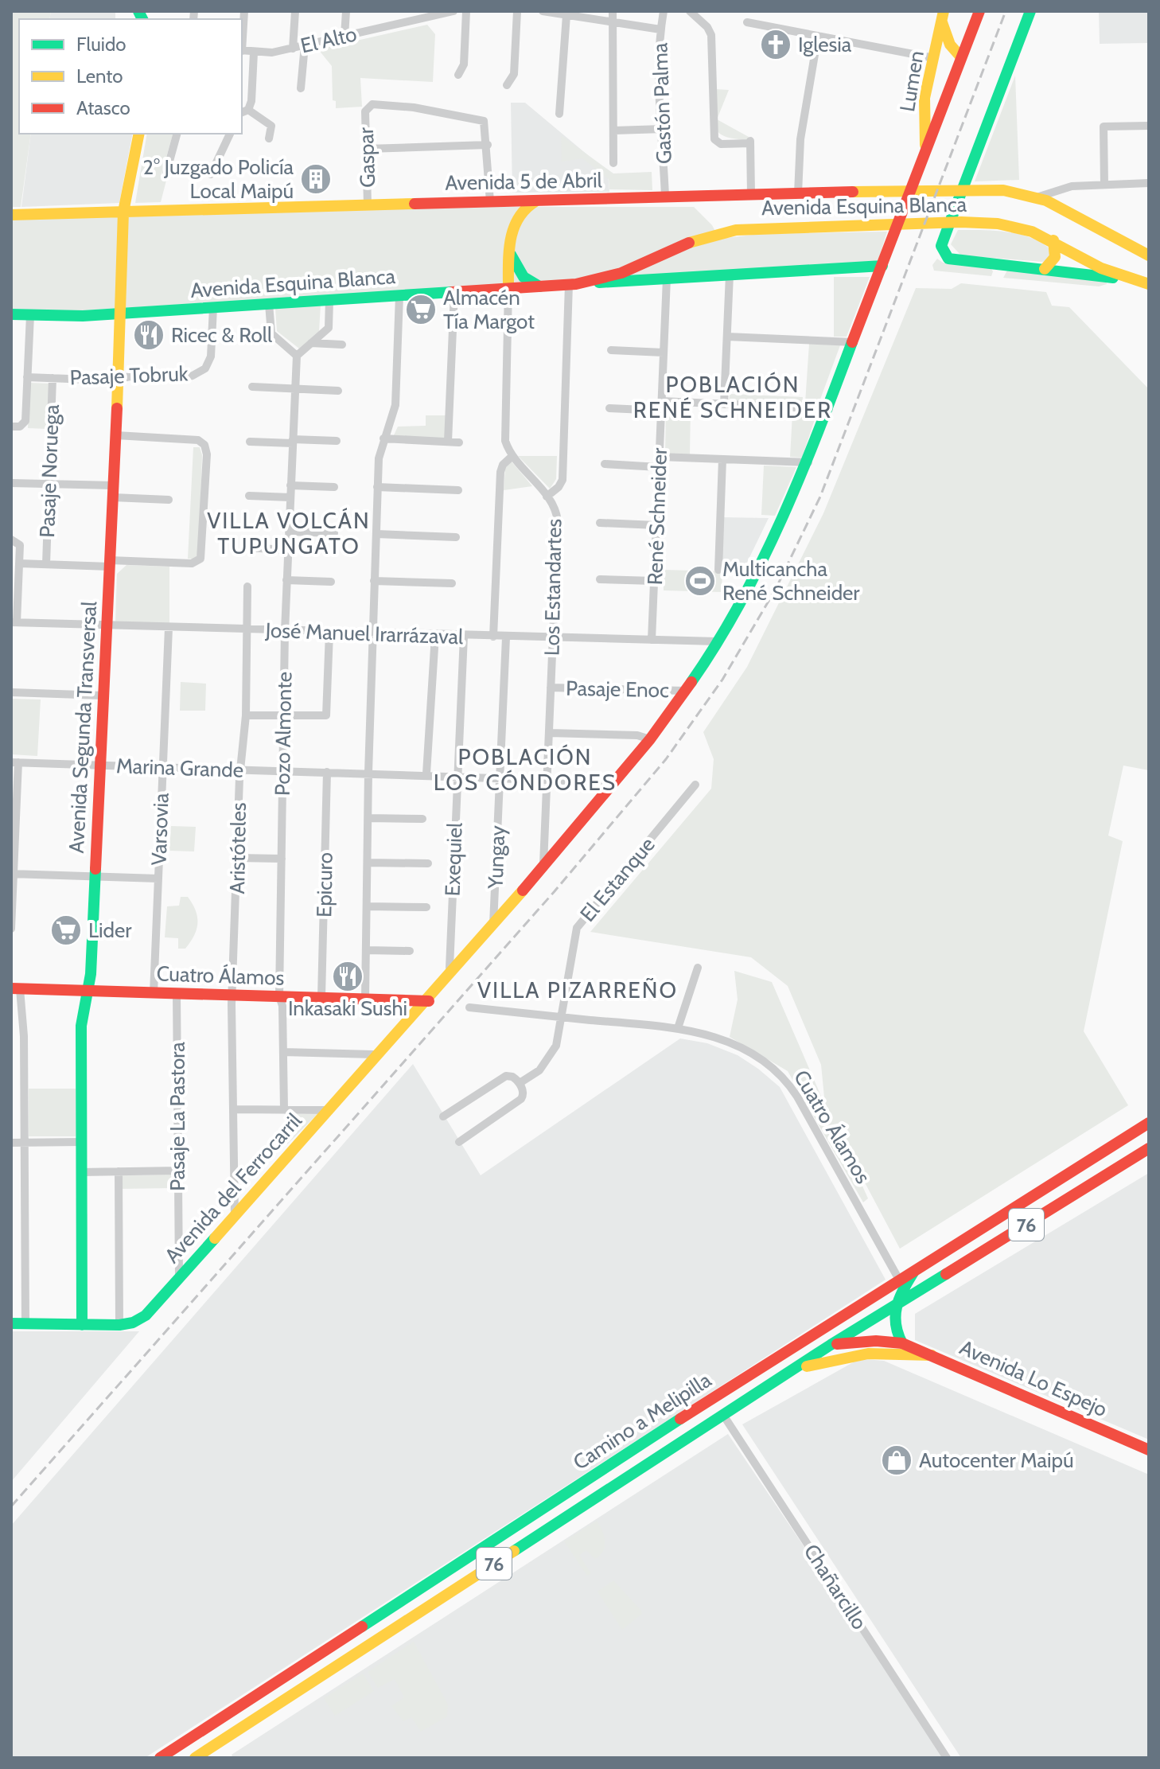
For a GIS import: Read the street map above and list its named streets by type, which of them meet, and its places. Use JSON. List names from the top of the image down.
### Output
{
  "streets": {
    "main road": [
      "Lumen",
      "Avenida 5 de Abril",
      "Avenida Esquina Blanca",
      "Avenida Segunda Transversal",
      "Cuatro Álamos",
      "Avenida del Ferrocarril",
      "76",
      "Avenida Lo Espejo",
      "Camino a Melipilla"
    ],
    "street": [
      "El Alto",
      "Gastón Palma",
      "Gaspar",
      "Pasaje Tobruk",
      "Pasaje Noruega",
      "René Schneider",
      "Los Estandartes",
      "José Manuel Irarrázaval",
      "Pasaje Enoc",
      "Pozo Almonte",
      "Marina Grande",
      "Varsovia",
      "Aristóteles",
      "Yungay",
      "Exequiel",
      "El Estanque",
      "Epicuro",
      "Pasaje La Pastora",
      "Chañarcillo"
    ]
  },
  "crossings": [
    ["Gastón Palma", "Avenida 5 de Abril"],
    ["Gaspar", "Avenida 5 de Abril"],
    ["Avenida 5 de Abril", "Avenida Segunda Transversal"],
    ["Avenida Esquina Blanca", "Pasaje Tobruk"],
    ["Avenida Esquina Blanca", "Pasaje Noruega"],
    ["Avenida Esquina Blanca", "René Schneider"],
    ["Avenida Esquina Blanca", "Los Estandartes"],
    ["Avenida Esquina Blanca", "Avenida Segunda Transversal"],
    ["Avenida Esquina Blanca", "Avenida del Ferrocarril"],
    ["Pasaje Tobruk", "Pasaje Noruega"],
    ["Pasaje Tobruk", "Avenida Segunda Transversal"],
    ["René Schneider", "José Manuel Irarrázaval"],
    ["Los Estandartes", "José Manuel Irarrázaval"],
    ["Los Estandartes", "Pasaje Enoc"],
    ["Los Estandartes", "Marina Grande"],
    ["Los Estandartes", "Avenida del Ferrocarril"],
    ["José Manuel Irarrázaval", "Avenida Segunda Transversal"],
    ["José Manuel Irarrázaval", "Pozo Almonte"],
    ["José Manuel Irarrázaval", "Varsovia"],
    ["José Manuel Irarrázaval", "Aristóteles"],
    ["José Manuel Irarrázaval", "Yungay"],
    ["José Manuel Irarrázaval", "Exequiel"],
    ["José Manuel Irarrázaval", "Avenida del Ferrocarril"],
    ["Pasaje Enoc", "Avenida del Ferrocarril"],
    ["Avenida Segunda Transversal", "Marina Grande"],
    ["Avenida Segunda Transversal", "Cuatro Álamos"],
    ["Pozo Almonte", "Marina Grande"],
    ["Pozo Almonte", "Cuatro Álamos"],
    ["Marina Grande", "Varsovia"],
    ["Marina Grande", "Aristóteles"],
    ["Marina Grande", "Yungay"],
    ["Marina Grande", "Exequiel"],
    ["Marina Grande", "Epicuro"],
    ["Marina Grande", "Avenida del Ferrocarril"],
    ["Varsovia", "Cuatro Álamos"],
    ["Aristóteles", "Cuatro Álamos"],
    ["Aristóteles", "Avenida del Ferrocarril"],
    ["Yungay", "Avenida del Ferrocarril"],
    ["Exequiel", "Avenida del Ferrocarril"],
    ["El Estanque", "Cuatro Álamos"],
    ["Epicuro", "Cuatro Álamos"],
    ["Cuatro Álamos", "Pasaje La Pastora"],
    ["Cuatro Álamos", "Avenida del Ferrocarril"],
    ["Cuatro Álamos", "Camino a Melipilla"],
    ["Pasaje La Pastora", "Avenida del Ferrocarril"],
    ["Avenida Lo Espejo", "Camino a Melipilla"],
    ["Camino a Melipilla", "Chañarcillo"]
  ],
  "districts": [
    "POBLACIÓN RENÉ SCHNEIDER",
    "VILLA VOLCÁN TUPUNGATO",
    "POBLACIÓN LOS CÓNDORES",
    "VILLA PIZARREÑO"
  ],
  "places": {
    "church": ["Iglesia"],
    "building": ["2° Juzgado Policía Local Maipú"],
    "supermarket": ["Almacén Tía Margot", "Lider"],
    "restaurant": ["Ricec & Roll", "Inkasaki Sushi"],
    "sports": ["Multicancha René Schneider"],
    "shop": ["Autocenter Maipú"]
  },
  "legend": ["Fluido", "Lento", "Atasco"]
}
